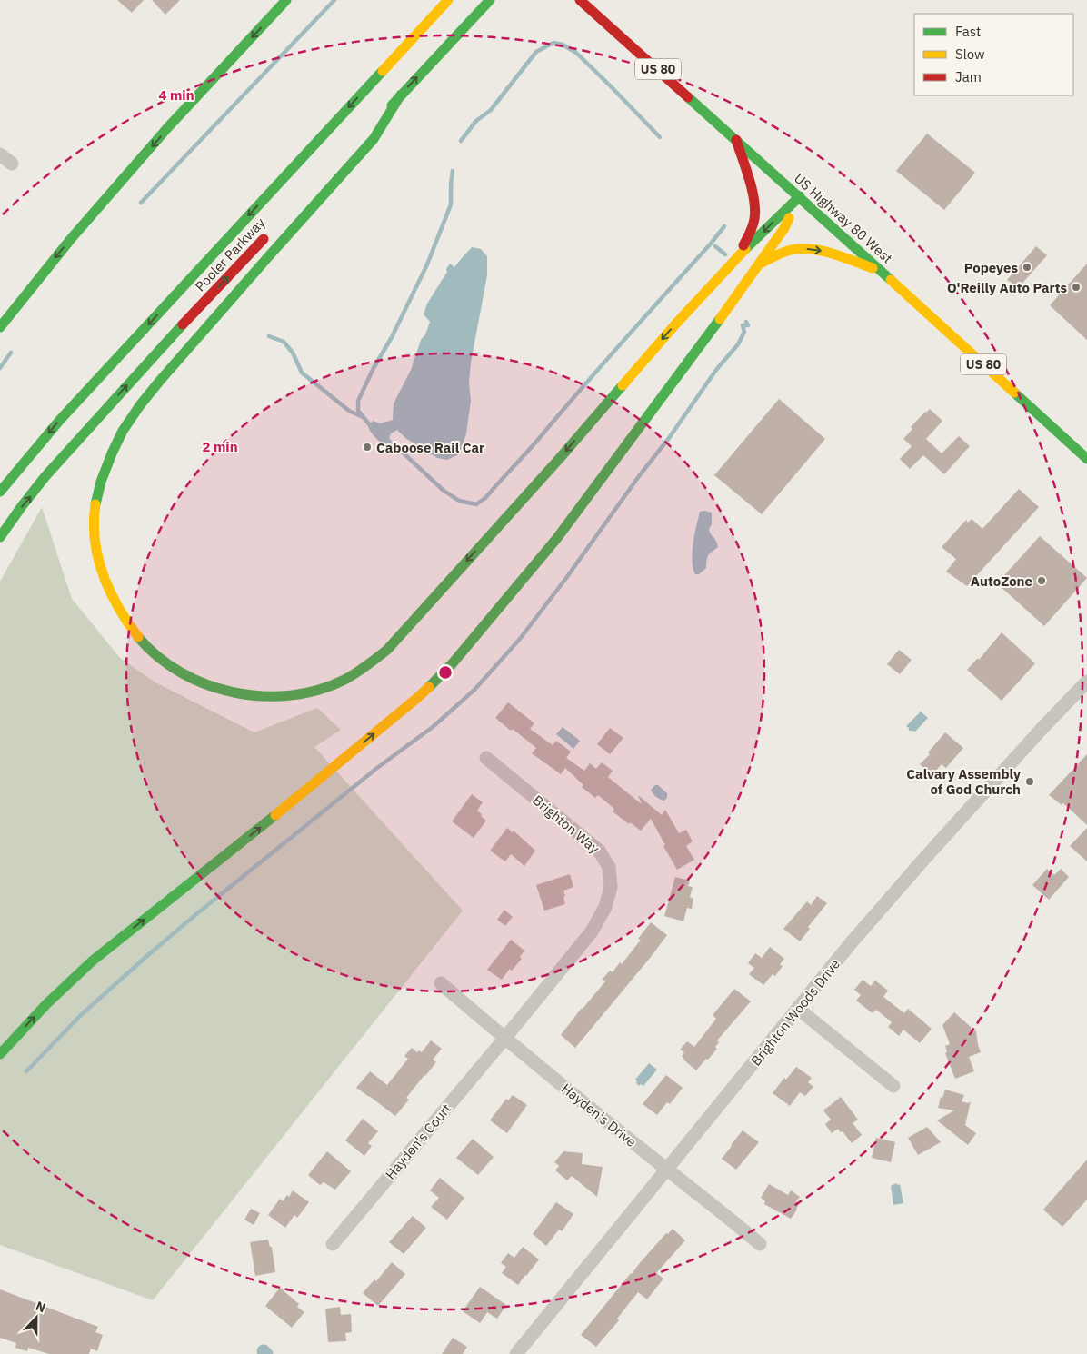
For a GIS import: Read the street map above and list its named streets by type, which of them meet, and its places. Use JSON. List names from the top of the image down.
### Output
{
  "streets": {
    "main road": ["US 80", "US Highway 80 West", "Pooler Parkway"],
    "street": [
      "Brighton Way",
      "Brighton Woods Drive",
      "Hayden's Drive",
      "Hayden's Court"
    ]
  },
  "crossings": [
    ["Brighton Way", "Hayden's Drive"],
    ["Brighton Way", "Hayden's Court"],
    ["Brighton Woods Drive", "Hayden's Drive"],
    ["Hayden's Drive", "Hayden's Court"]
  ],
  "places": [
    "Popeyes",
    "O'Reilly Auto Parts",
    "Caboose Rail Car",
    "AutoZone",
    "Calvary Assembly of God Church"
  ],
  "legend": ["Fast", "Slow", "Jam"],
  "north": "top",
  "rings": ["4 min", "2 min"]
}
